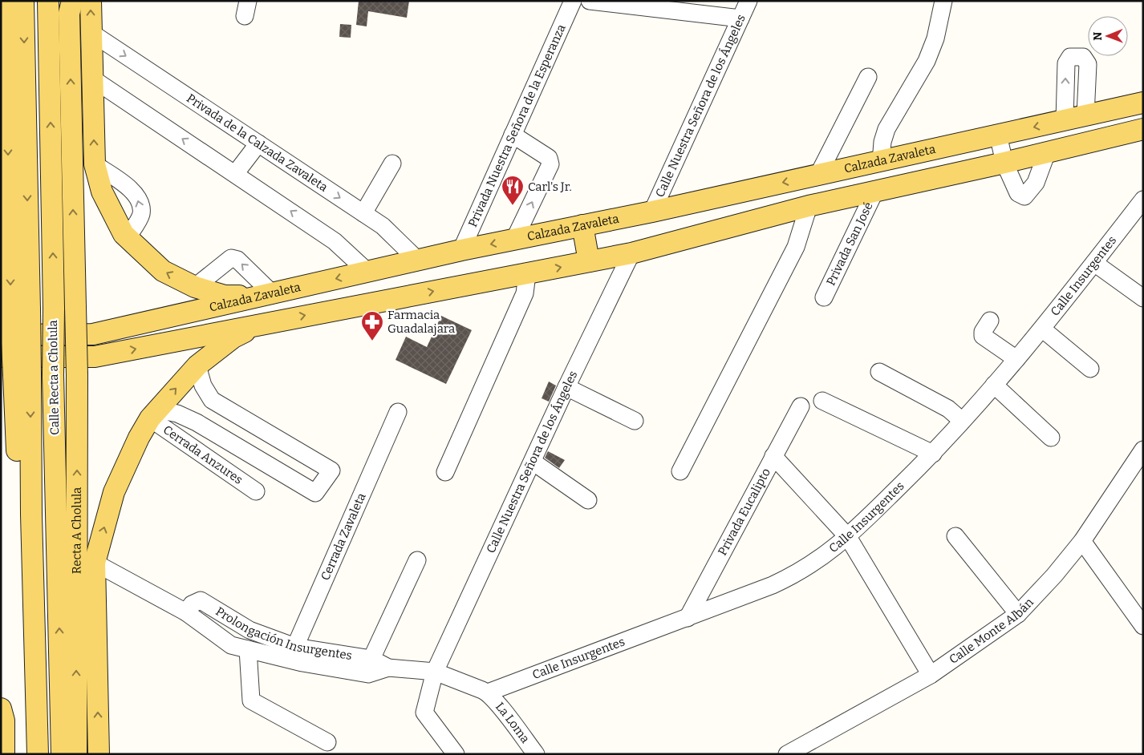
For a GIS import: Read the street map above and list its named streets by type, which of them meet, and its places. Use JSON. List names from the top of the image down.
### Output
{
  "streets": {
    "main road": ["Calzada Zavaleta", "Calle Recta a Cholula", "Recta A Cholula"],
    "street": [
      "Calle Nuestra Señora de los Ángeles",
      "Privada Nuestra Señora de la Esperanza",
      "Privada de la Calzada Zavaleta",
      "Privada San José",
      "Calle Insurgentes",
      "Cerrada Anzures",
      "Privada Eucalipto",
      "Cerrada Zavaleta",
      "Calle Monte Albán",
      "Prolongación Insurgentes",
      "La Loma"
    ]
  },
  "crossings": [
    ["Calle Nuestra Señora de los Ángeles", "Calzada Zavaleta"],
    ["Calle Nuestra Señora de los Ángeles", "Prolongación Insurgentes"],
    ["Privada Nuestra Señora de la Esperanza", "Calzada Zavaleta"],
    ["Privada de la Calzada Zavaleta", "Calzada Zavaleta"],
    ["Calle Insurgentes", "Privada Eucalipto"],
    ["Calle Insurgentes", "Prolongación Insurgentes"],
    ["Calle Insurgentes", "La Loma"],
    ["Cerrada Zavaleta", "Prolongación Insurgentes"],
    ["Prolongación Insurgentes", "La Loma"]
  ],
  "places": {
    "restaurant": ["Carl's Jr."],
    "pharmacy": ["Farmacia Guadalajara"]
  },
  "north": "left"
}
